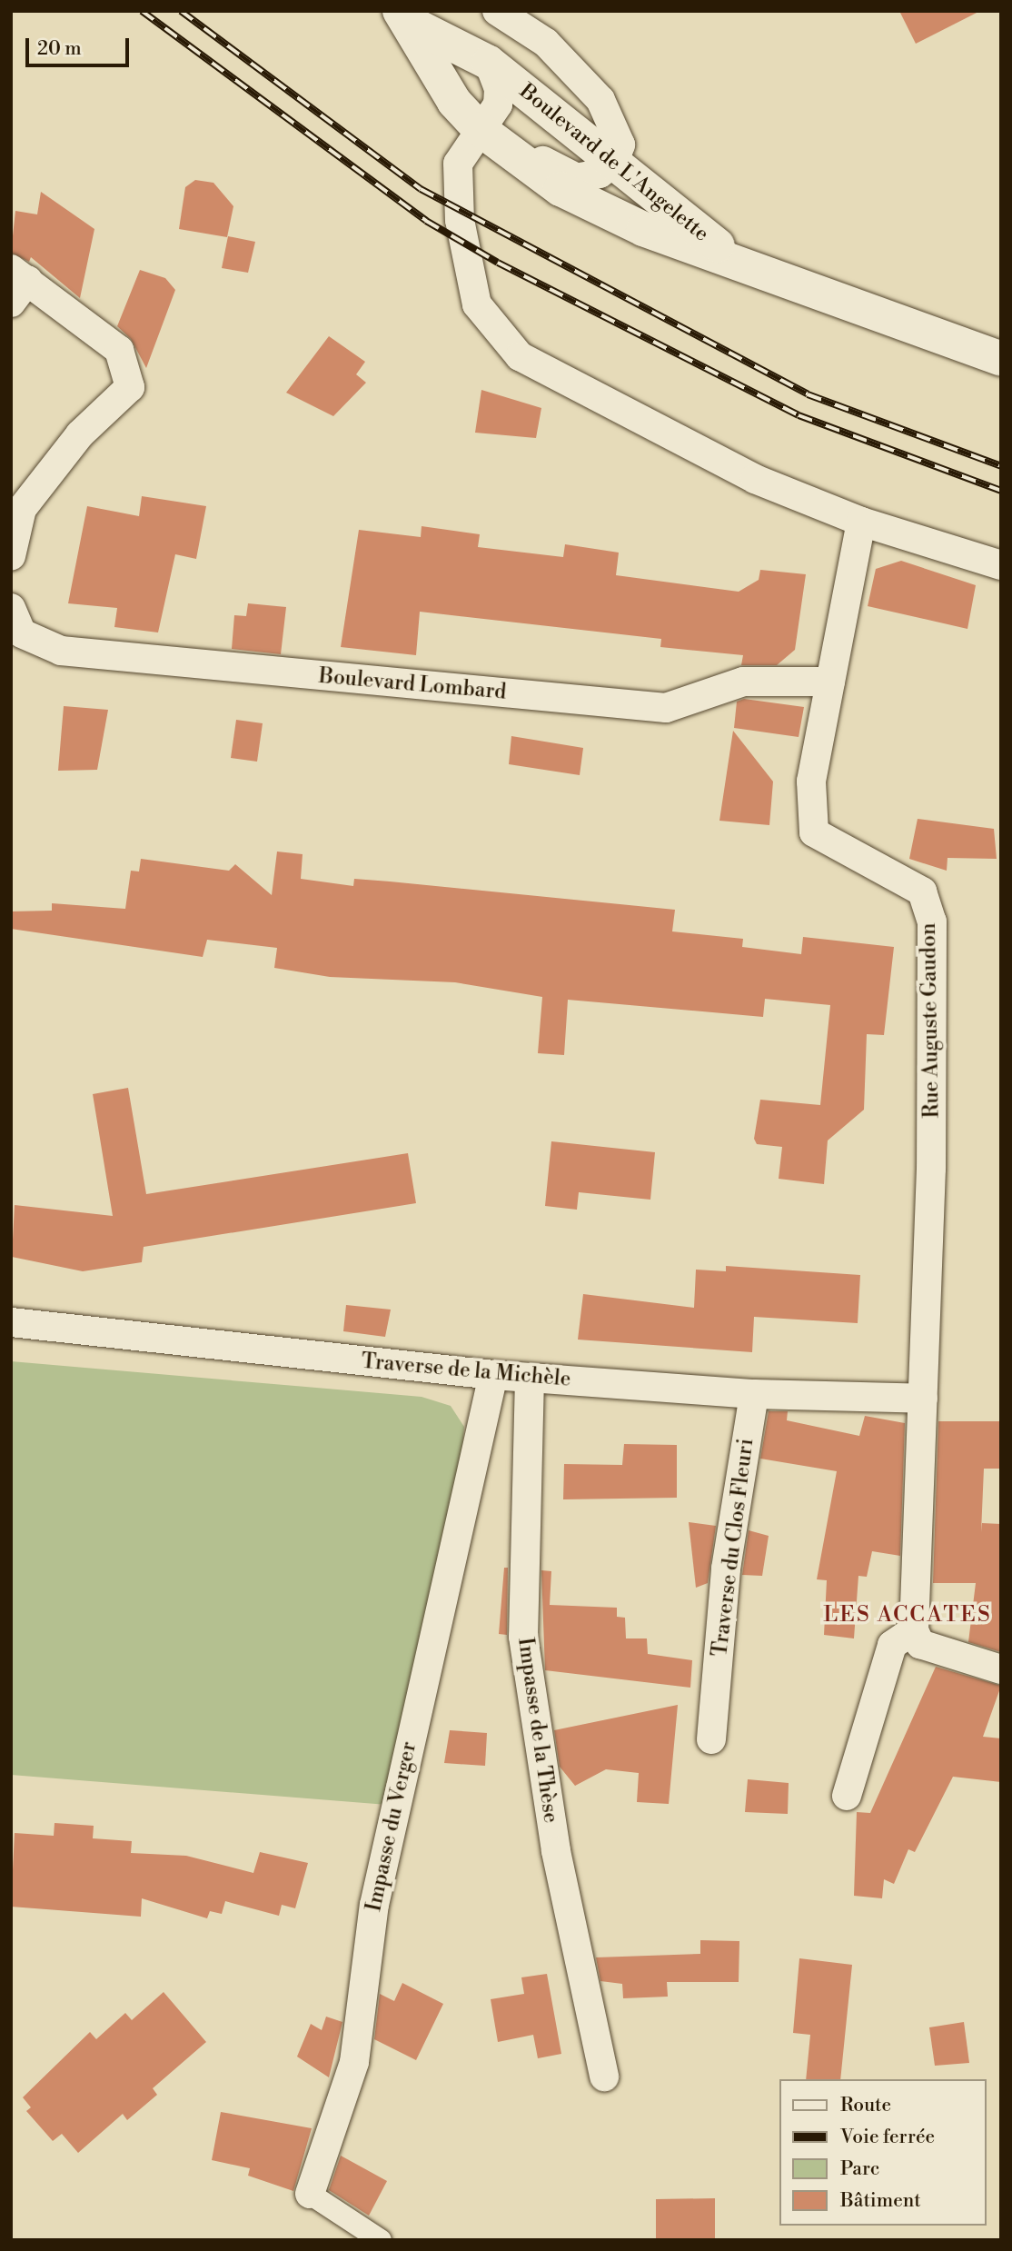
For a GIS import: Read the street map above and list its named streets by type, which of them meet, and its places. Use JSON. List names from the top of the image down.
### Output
{
  "streets": {
    "main road": ["Boulevard de L'Angelette"],
    "street": [
      "Boulevard Lombard",
      "Rue Auguste Gaudon",
      "Traverse de la Michèle",
      "Traverse du Clos Fleuri",
      "Impasse de la Thèse",
      "Impasse du Verger"
    ]
  },
  "crossings": [
    ["Boulevard Lombard", "Rue Auguste Gaudon"],
    ["Rue Auguste Gaudon", "Traverse de la Michèle"],
    ["Traverse de la Michèle", "Traverse du Clos Fleuri"],
    ["Traverse de la Michèle", "Impasse de la Thèse"],
    ["Traverse de la Michèle", "Impasse du Verger"]
  ],
  "districts": ["LES ACCATES"],
  "legend": [
    "Route",
    "Voie ferrée",
    "Parc",
    "Bâtiment"
  ],
  "scale_bar": "20 m"
}
